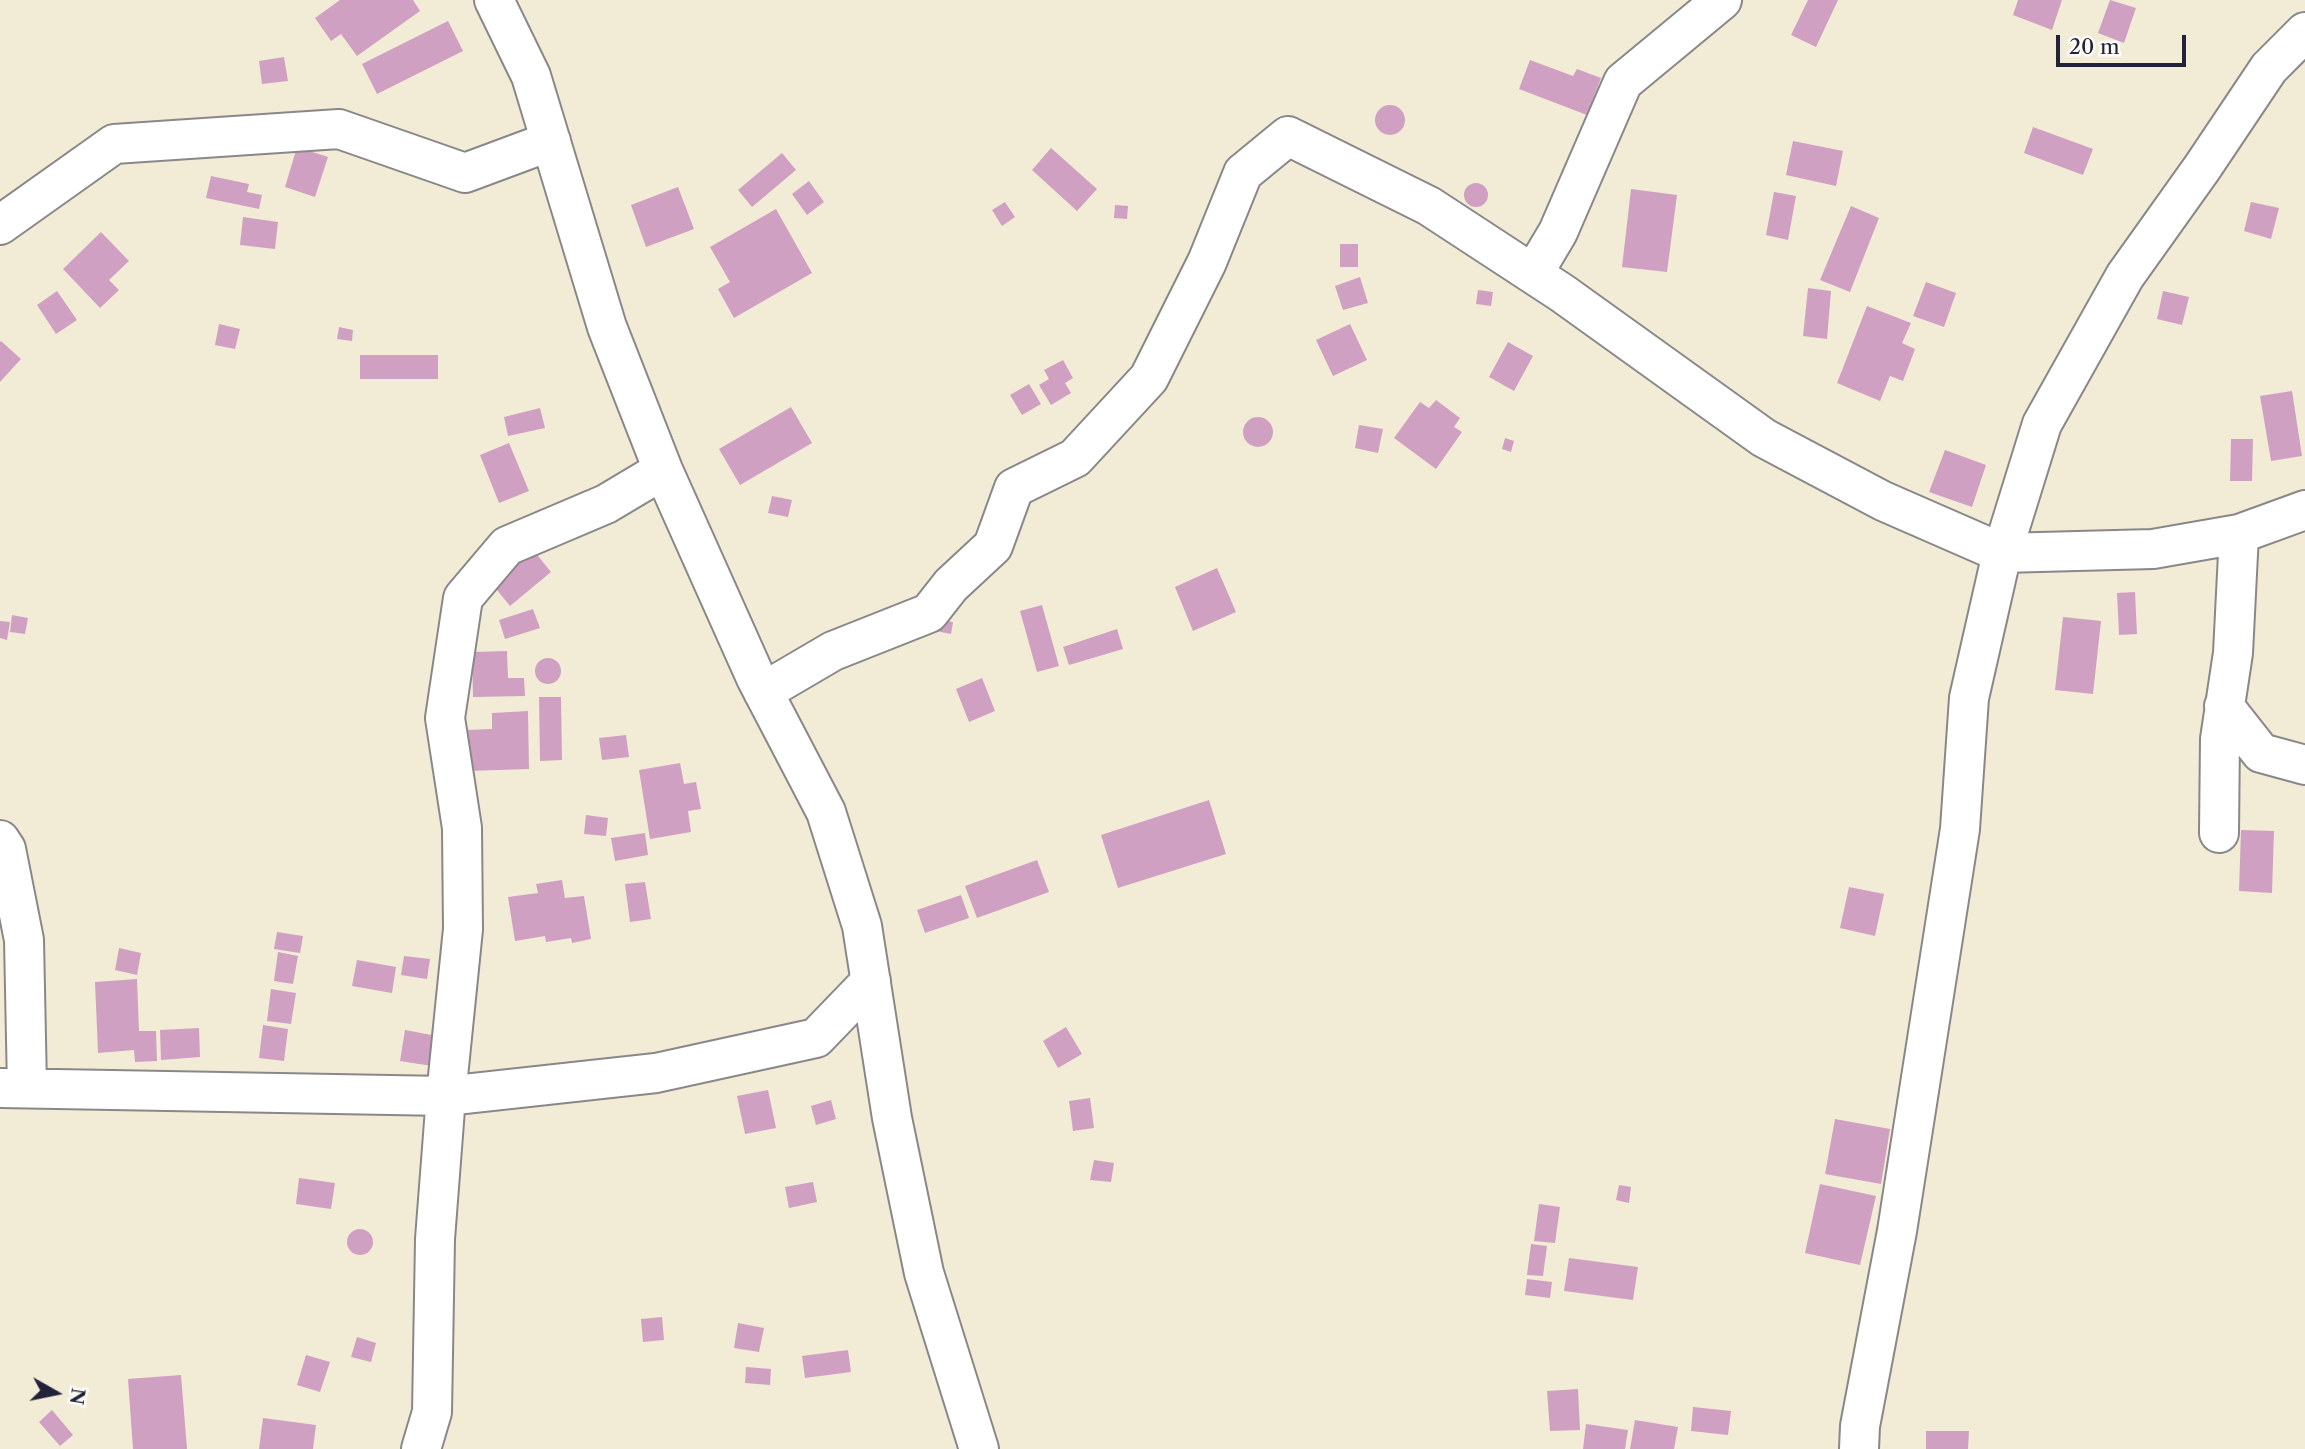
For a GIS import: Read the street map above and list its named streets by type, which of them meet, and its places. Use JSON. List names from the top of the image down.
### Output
{
  "scale_bar": "20 m",
  "north": "right"
}
